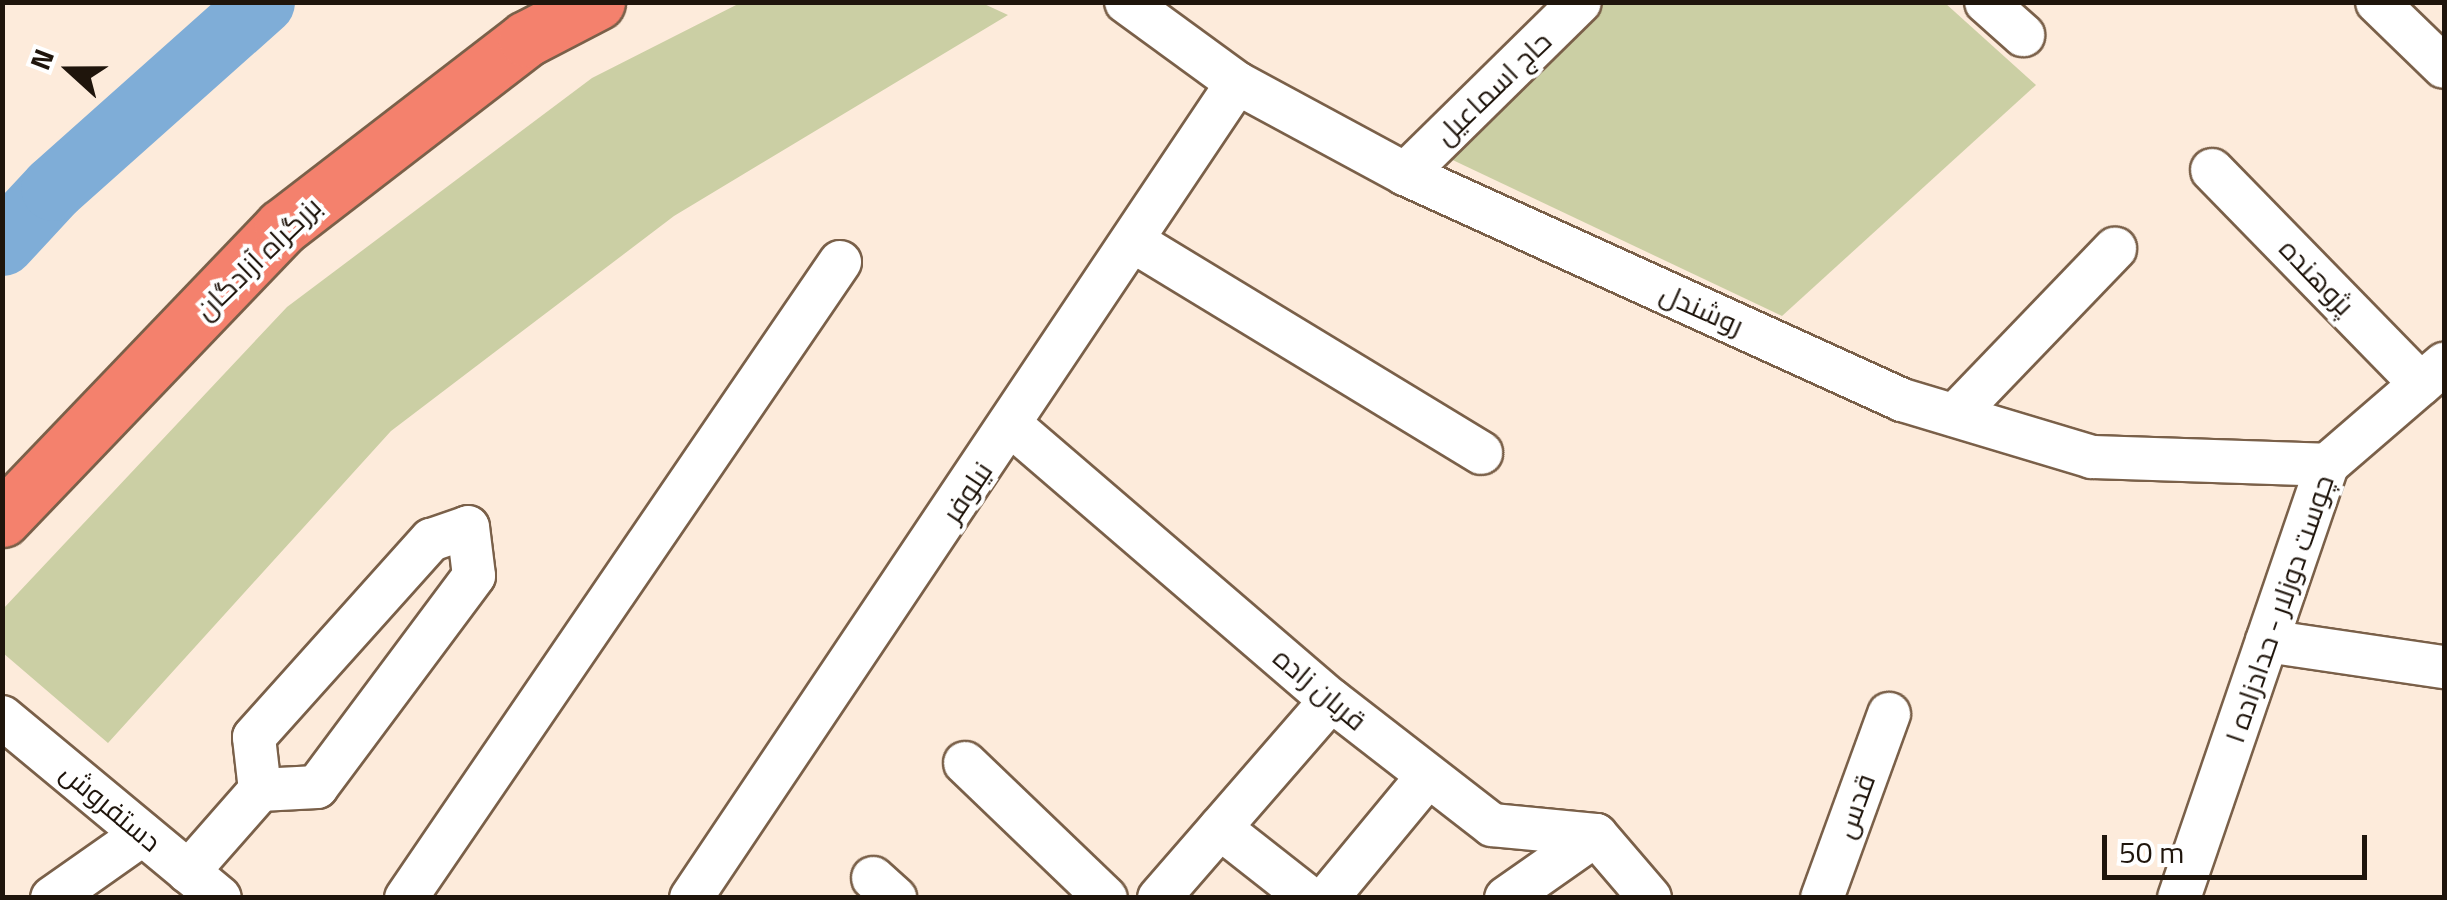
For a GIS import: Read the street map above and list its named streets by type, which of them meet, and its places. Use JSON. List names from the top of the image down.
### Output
{
  "streets": {
    "highway": ["بزرگراه آزادگان"],
    "street": [
      "حاج اسماعیل",
      "پژوهنده",
      "روشندل",
      "نیلوفر",
      "چوست دوزلار - حدادزاده ۱",
      "قربان زاده",
      "قدس",
      "دستفروش"
    ]
  },
  "crossings": [
    ["حاج اسماعیل", "روشندل"],
    ["پژوهنده", "چوست دوزلار - حدادزاده ۱"],
    ["روشندل", "نیلوفر"],
    ["روشندل", "چوست دوزلار - حدادزاده ۱"],
    ["نیلوفر", "قربان زاده"]
  ],
  "scale_bar": "50 m",
  "north": "left"
}
